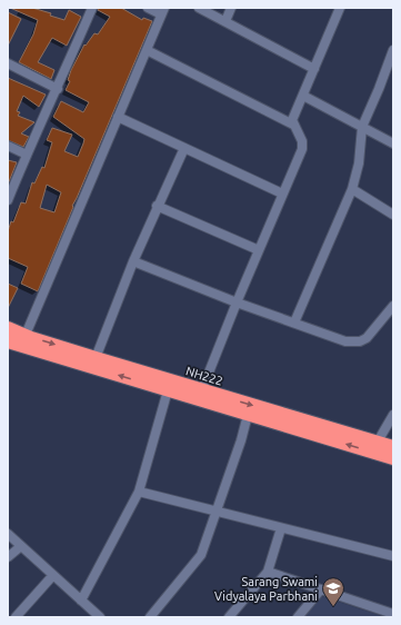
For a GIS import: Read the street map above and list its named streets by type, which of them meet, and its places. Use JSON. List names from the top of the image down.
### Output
{
  "streets": {
    "highway": ["NH222"]
  },
  "places": {
    "school or university": ["Sarang Swami Vidyalaya Parbhani"]
  }
}
